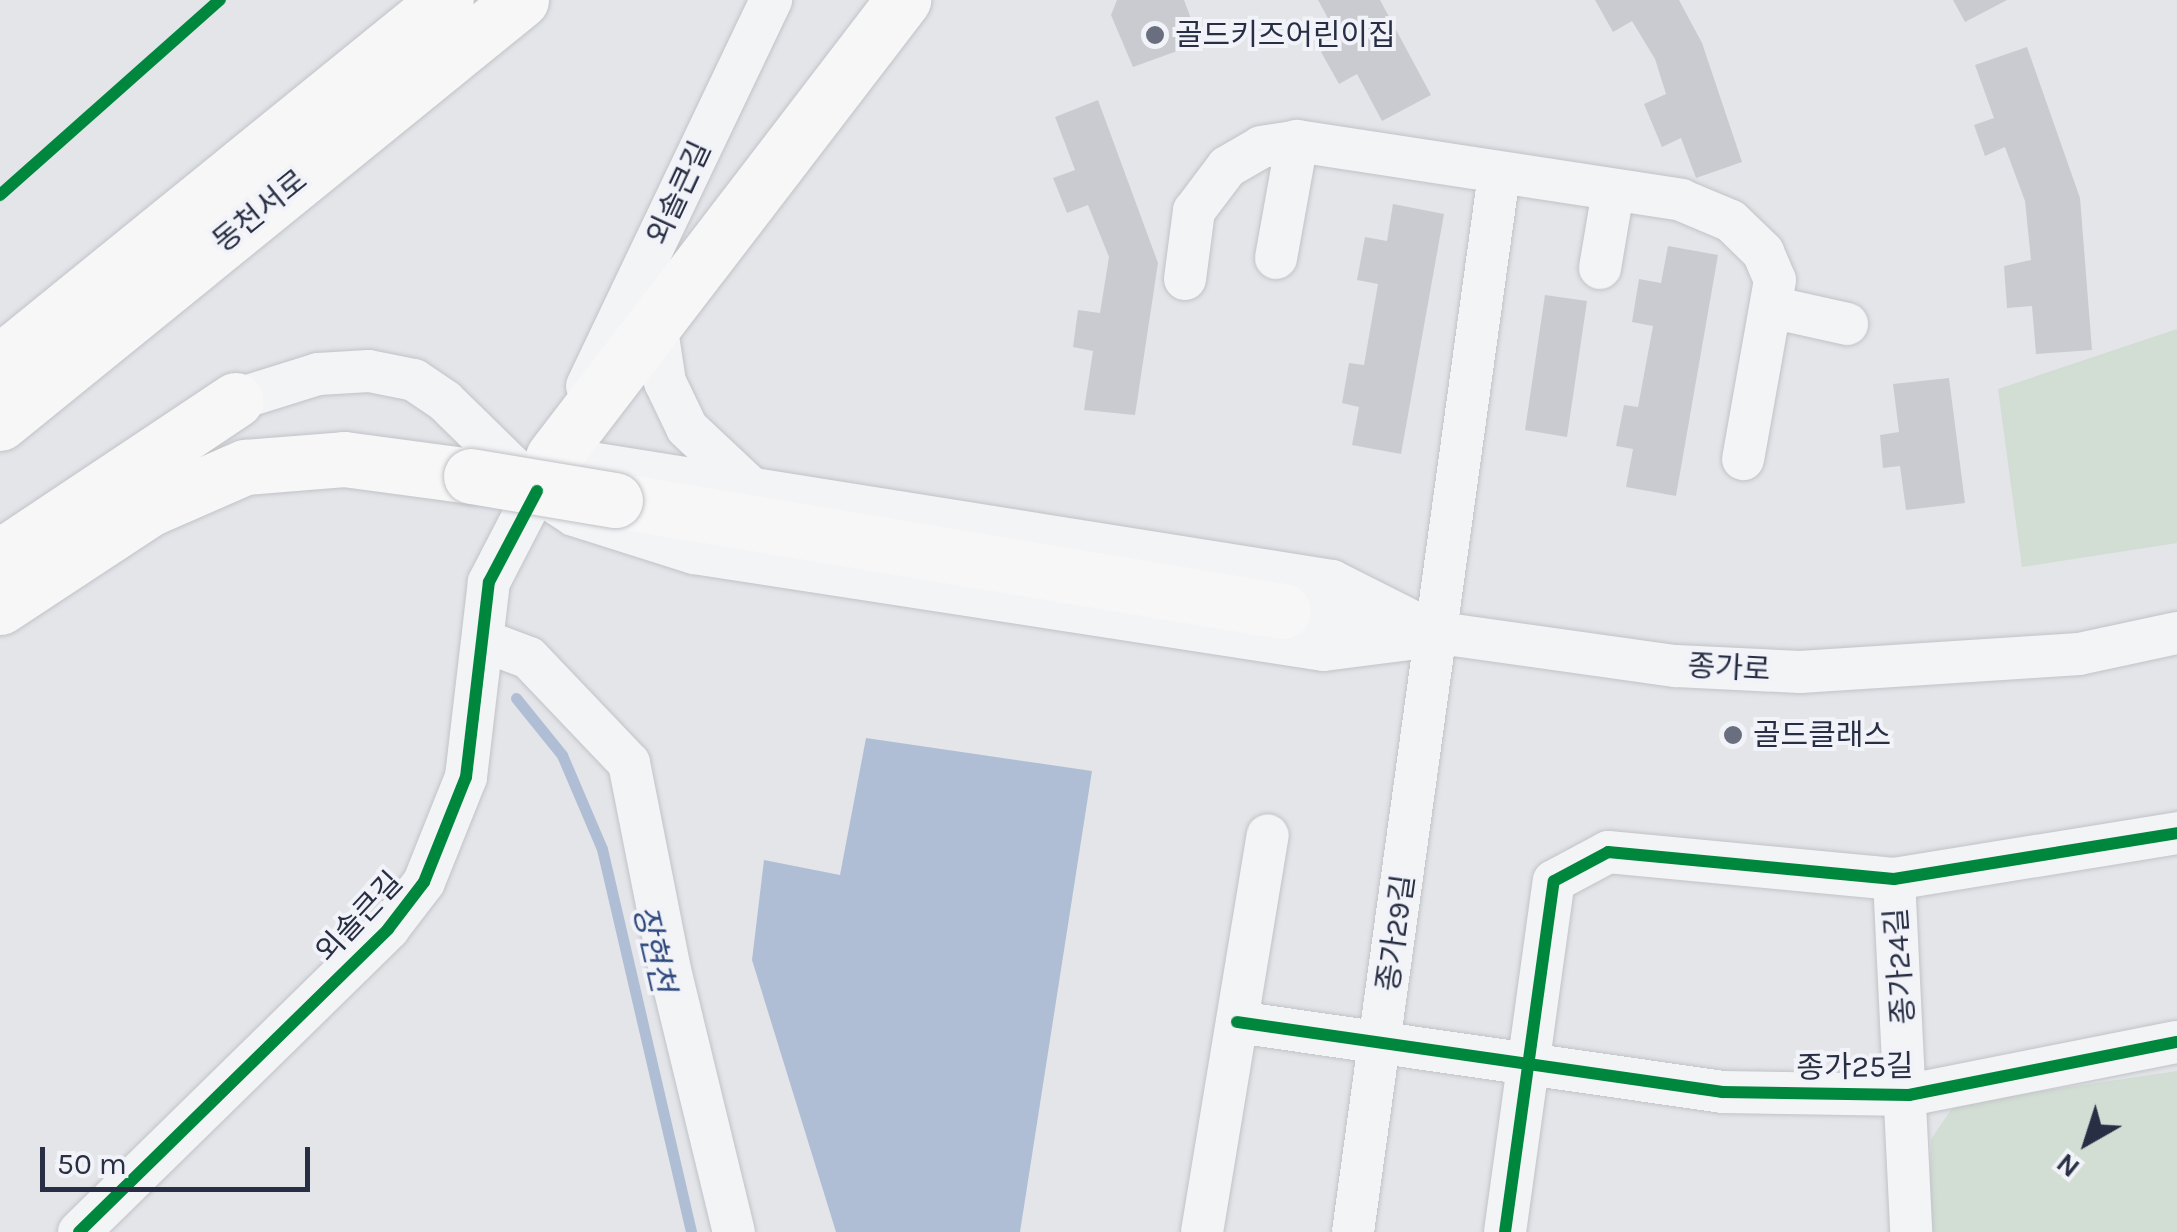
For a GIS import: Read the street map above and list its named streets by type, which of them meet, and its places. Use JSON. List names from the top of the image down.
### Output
{
  "streets": {
    "main road": ["동천서로"],
    "street": [
      "외솔큰길",
      "종가로",
      "종가29길",
      "종가24길",
      "종가25길"
    ]
  },
  "crossings": [
    ["종가로", "종가29길"],
    ["종가29길", "종가25길"],
    ["종가24길", "종가25길"]
  ],
  "water": ["장현천"],
  "places": ["골드키즈어린이집", "골드클래스"],
  "scale_bar": "50 m",
  "north": "bottom left"
}
